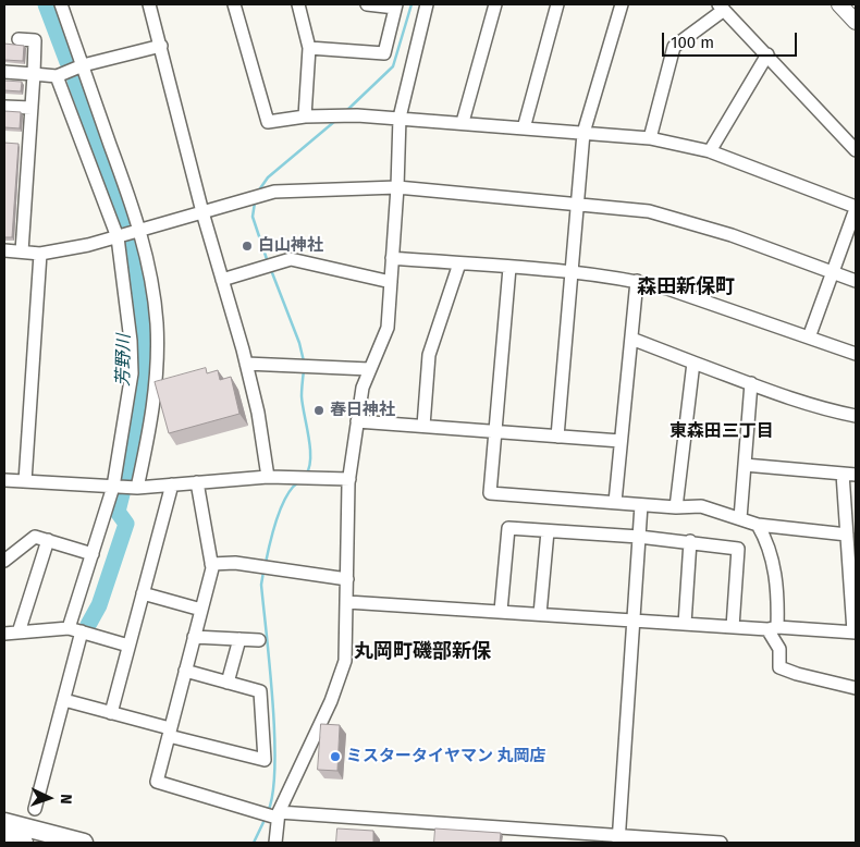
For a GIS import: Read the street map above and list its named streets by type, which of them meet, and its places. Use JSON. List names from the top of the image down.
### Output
{
  "districts": ["森田新保町", "東森田三丁目", "丸岡町磯部新保"],
  "water": ["芳野川"],
  "places": ["白山神社", "春日神社", "ミスタータイヤマン 丸岡店"],
  "scale_bar": "100 m",
  "north": "right"
}
